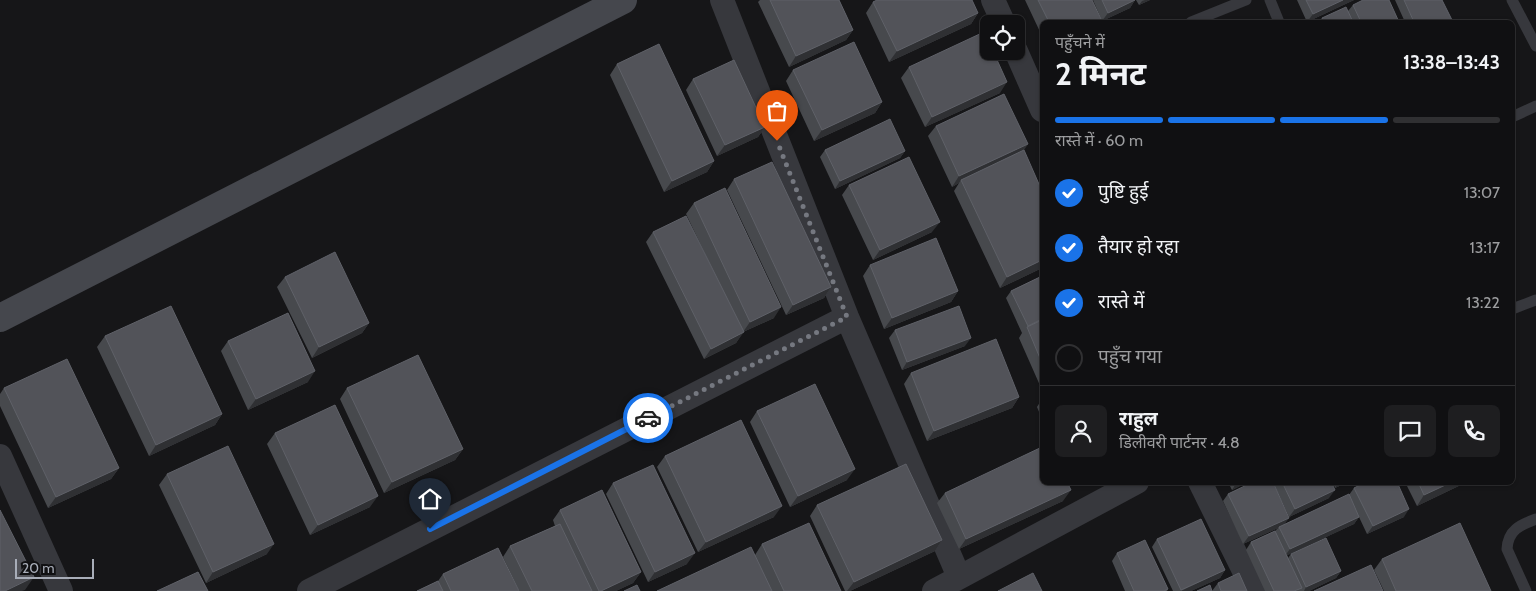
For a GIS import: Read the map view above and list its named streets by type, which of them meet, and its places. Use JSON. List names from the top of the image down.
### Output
{
  "scale_bar": "20 m",
  "page": {
    "heading": ["2 मिनट", "पहुँचने में", "13:38–13:43"],
    "panel": ["राहुल", "डिलीवरी पार्टनर · 4.8"],
    "bar": "रास्ते में · 60 m",
    "list": [
      ["पुष्टि हुई", "13:07"],
      ["तैयार हो रहा", "13:17"],
      ["रास्ते में", "13:22"],
      "पहुँच गया"
    ],
    "scale": "20 m"
  }
}
